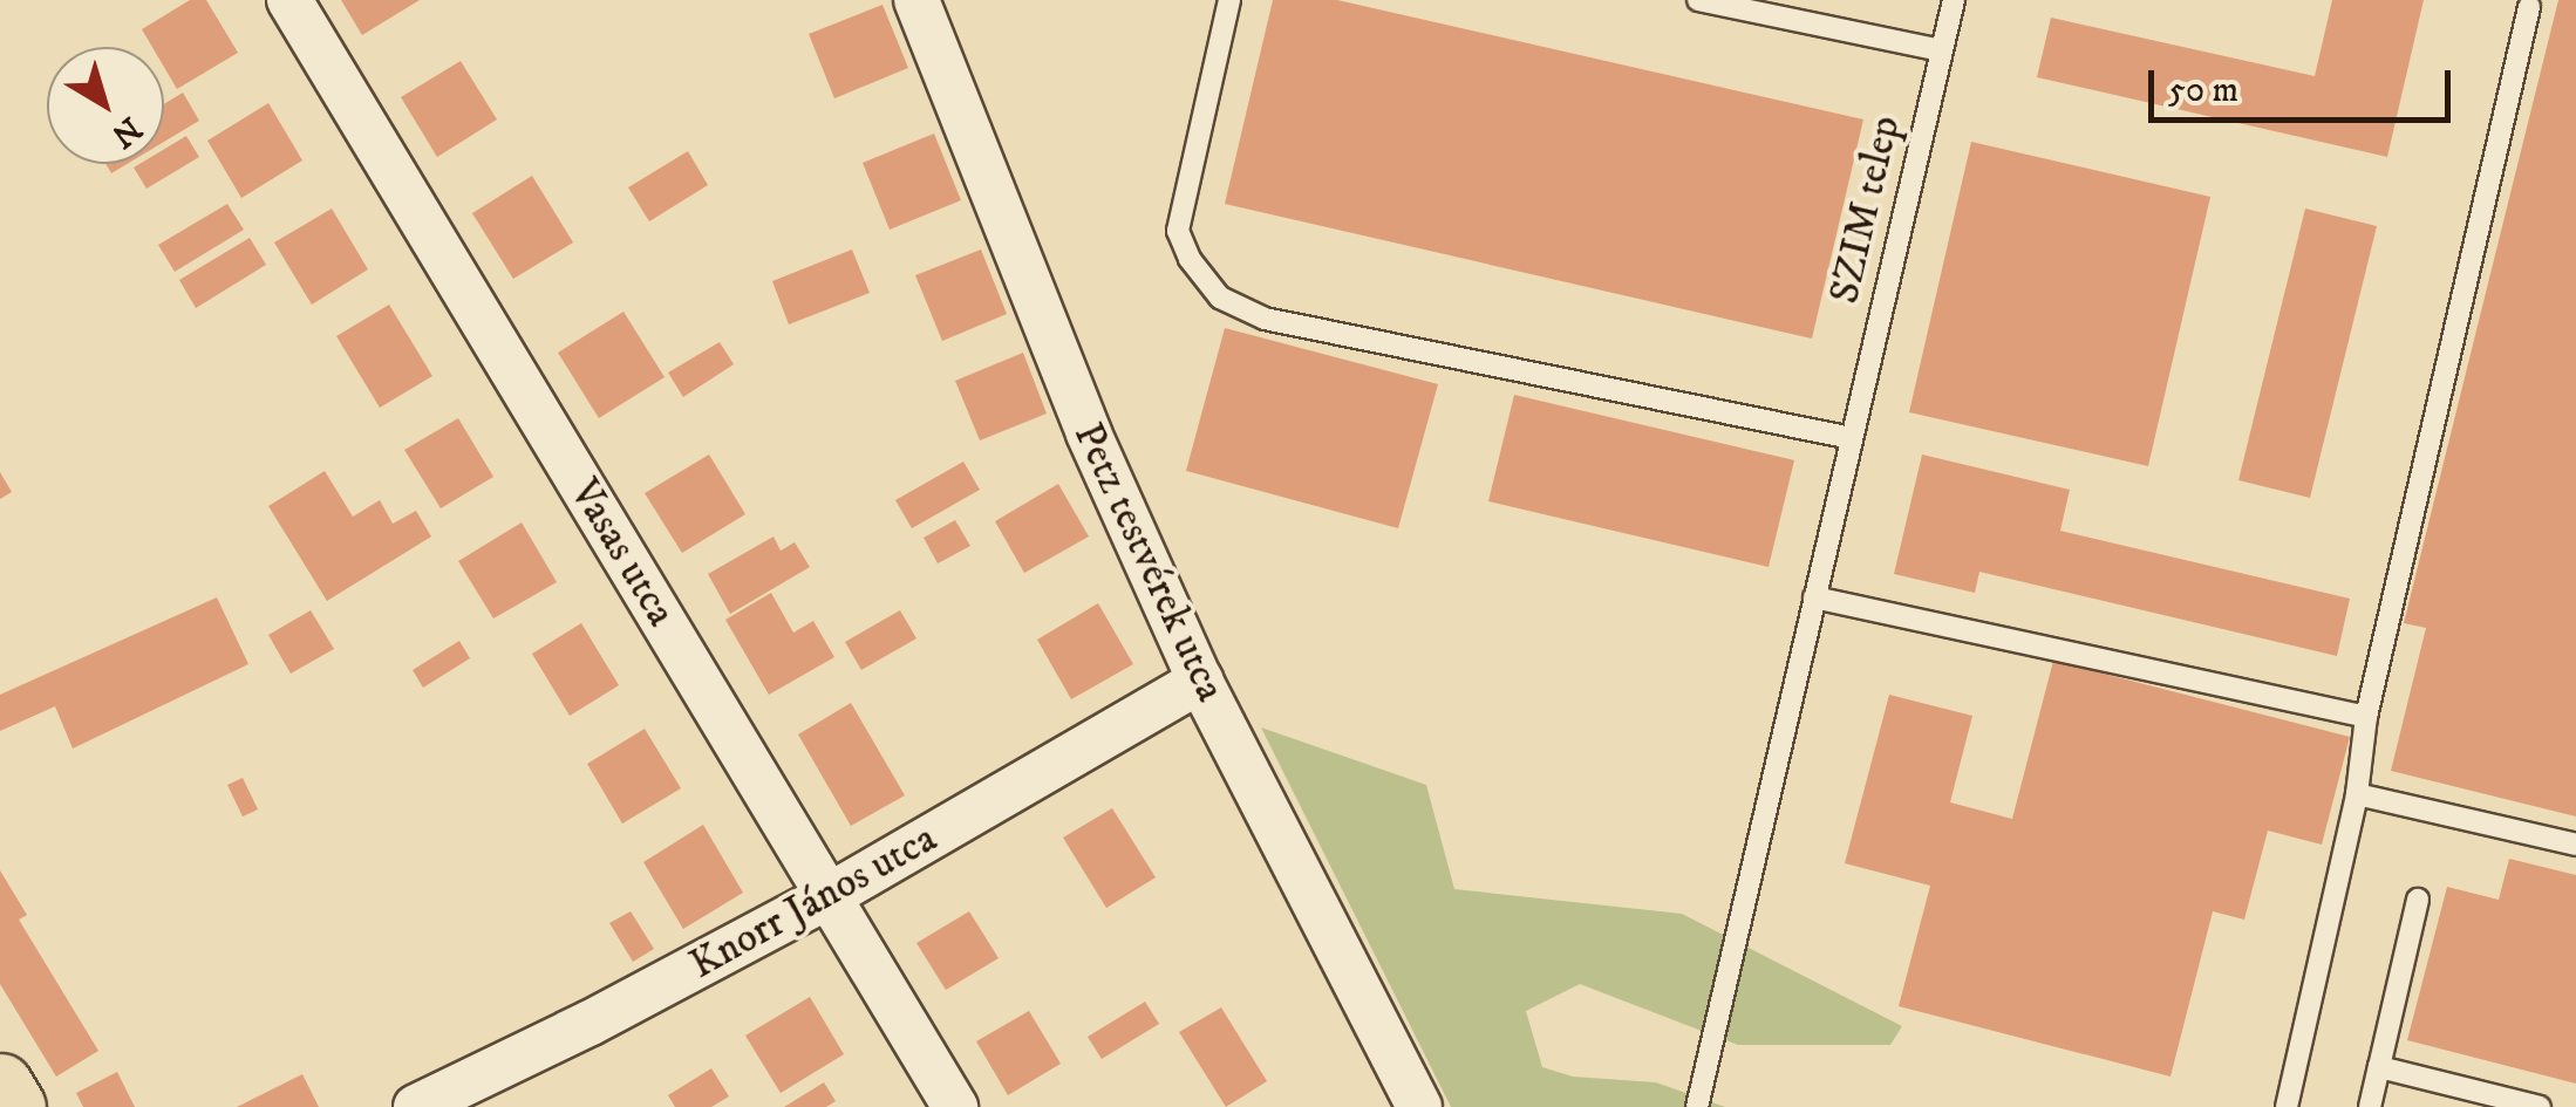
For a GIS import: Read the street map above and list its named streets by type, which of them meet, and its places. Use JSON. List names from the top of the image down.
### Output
{
  "streets": {
    "street": ["Vasas utca", "Petz testvérek utca", "Knorr János utca"],
    "lane": ["SZIM telep"]
  },
  "crossings": [
    ["Vasas utca", "Knorr János utca"],
    ["Petz testvérek utca", "Knorr János utca"]
  ],
  "scale_bar": "50 m",
  "north": "bottom right"
}
